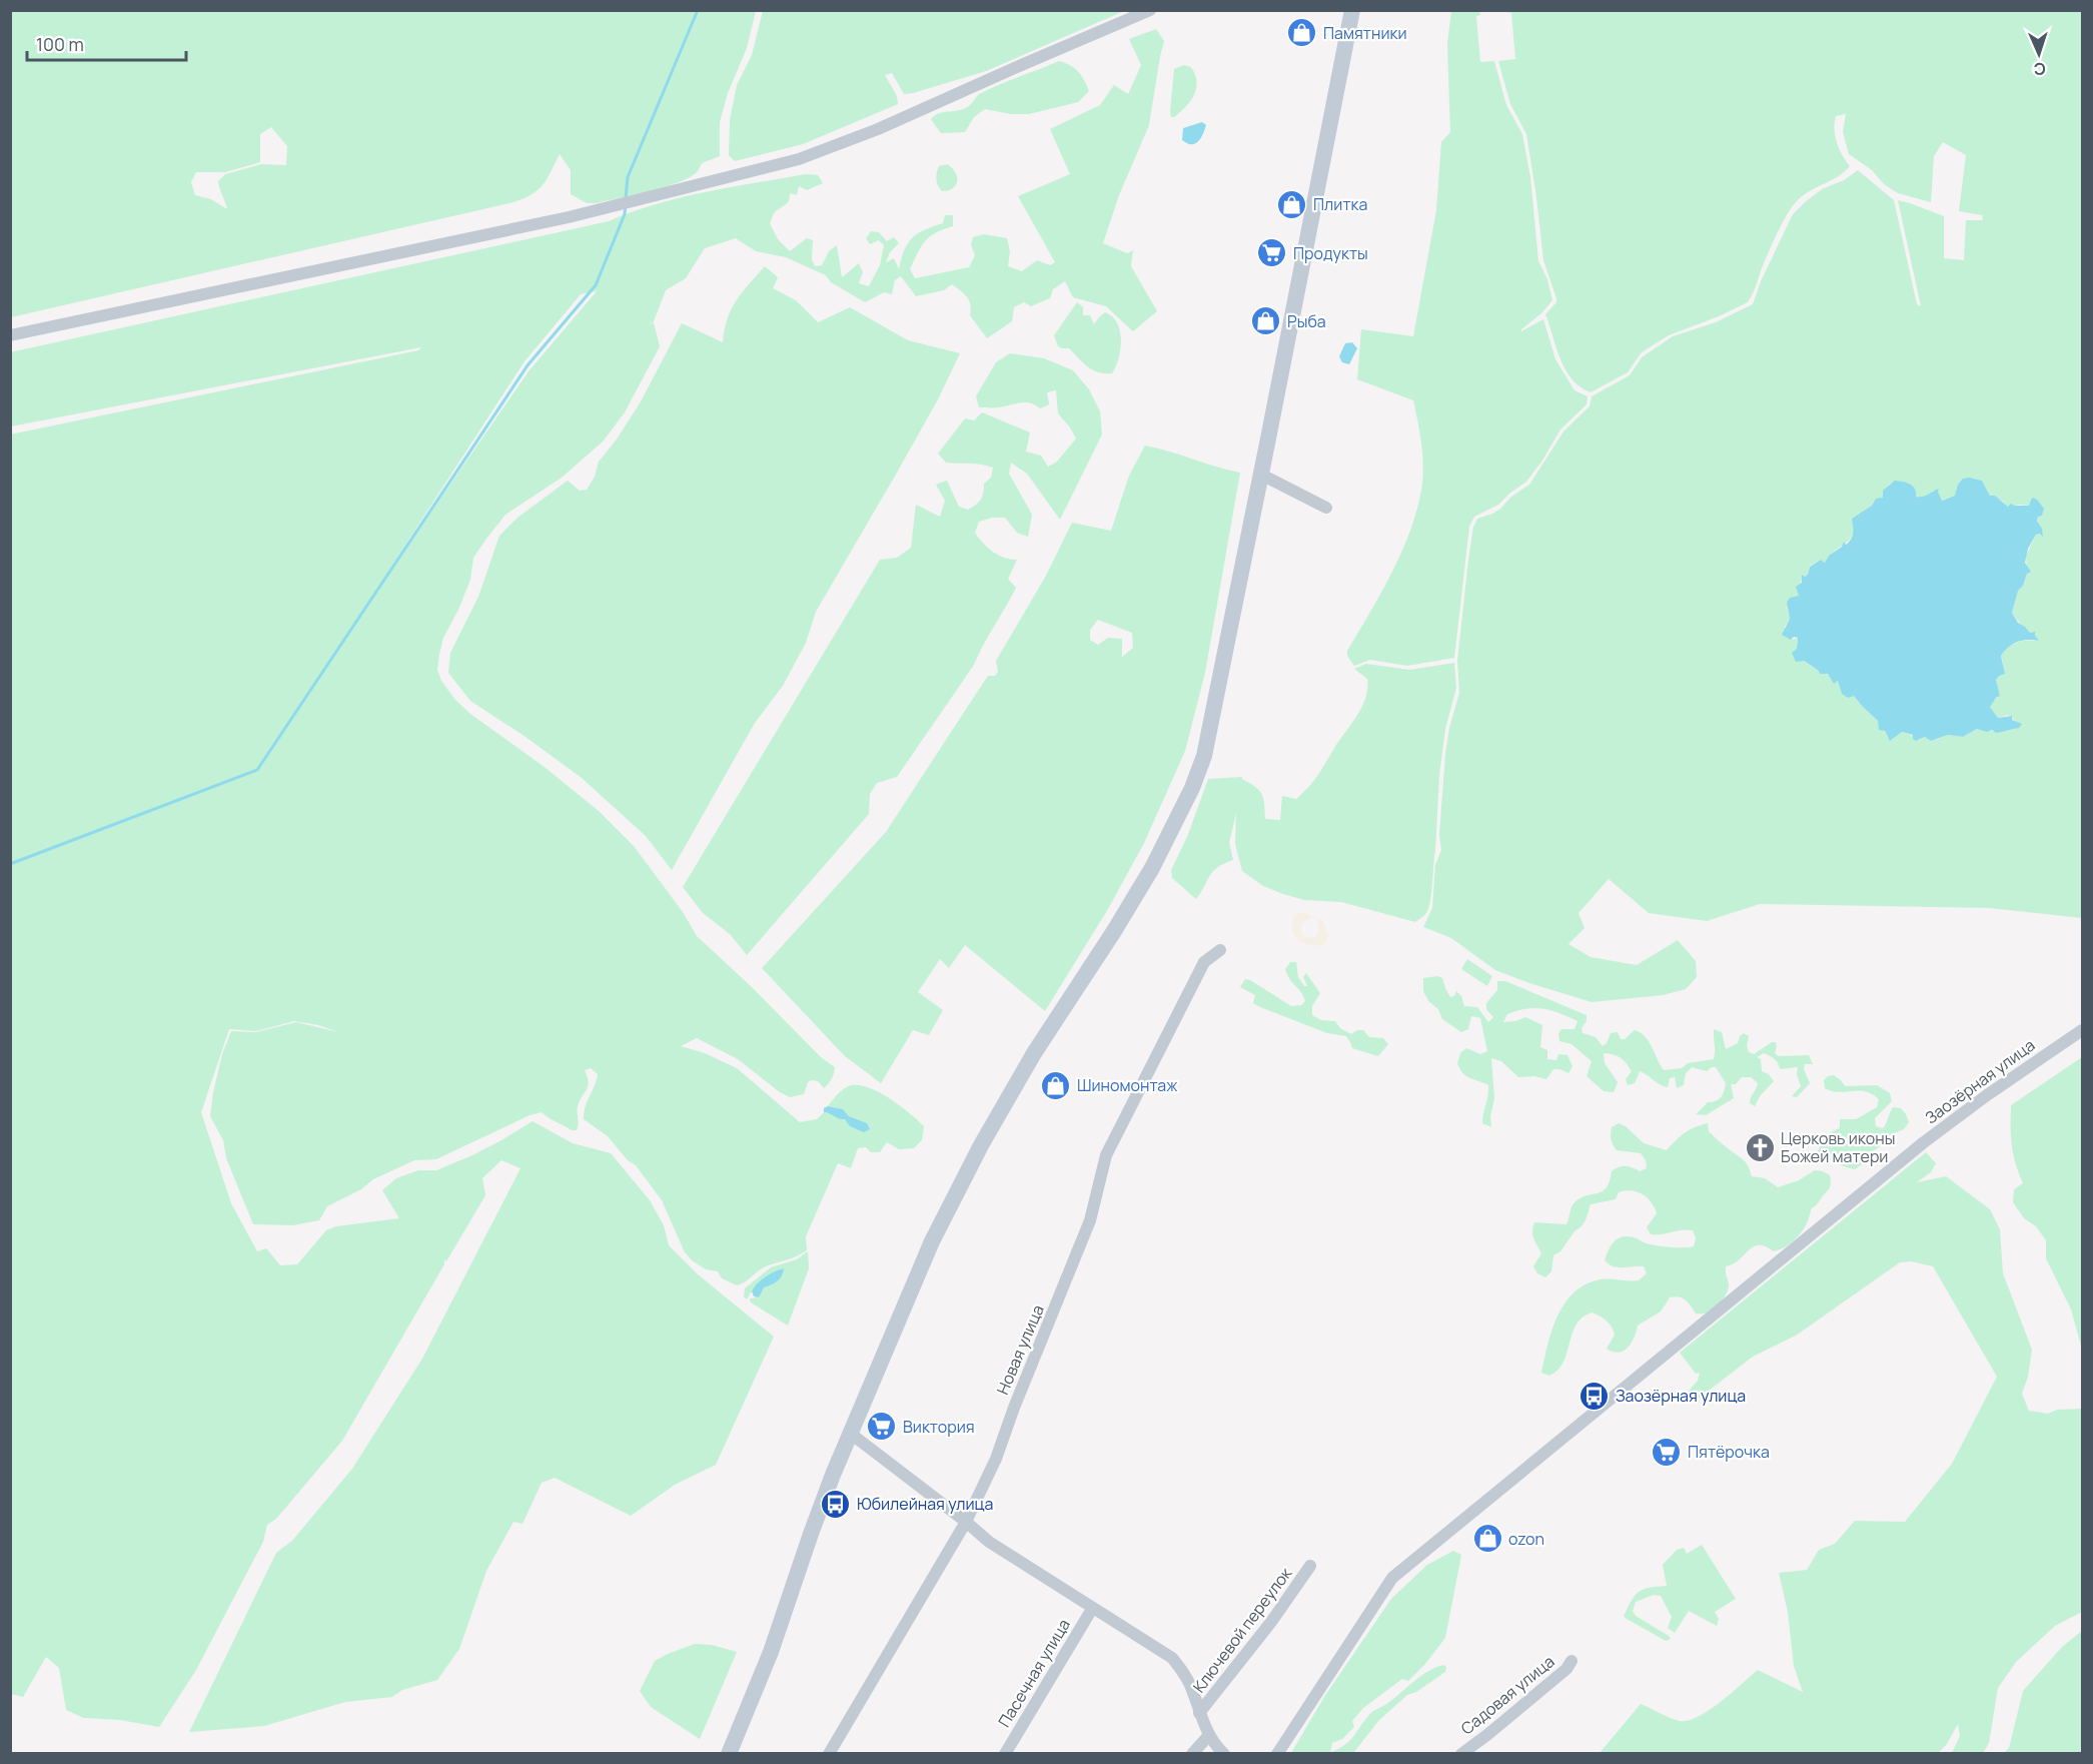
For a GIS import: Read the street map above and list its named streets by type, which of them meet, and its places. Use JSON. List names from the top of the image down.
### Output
{
  "streets": {
    "street": [
      "Заозёрная улица",
      "Новая улица",
      "Ключевой переулок",
      "Пасечная улица",
      "Садовая улица"
    ]
  },
  "places": {
    "shop": [
      "Памятники",
      "Плитка",
      "Рыба",
      "Шиномонтаж",
      "ozon"
    ],
    "supermarket": ["Продукты", "Виктория", "Пятёрочка"],
    "church": ["Церковь иконы Божей матери"],
    "bus stop": ["Заозёрная улица", "Юбилейная улица"]
  },
  "scale_bar": "100 m",
  "north": "bottom"
}
